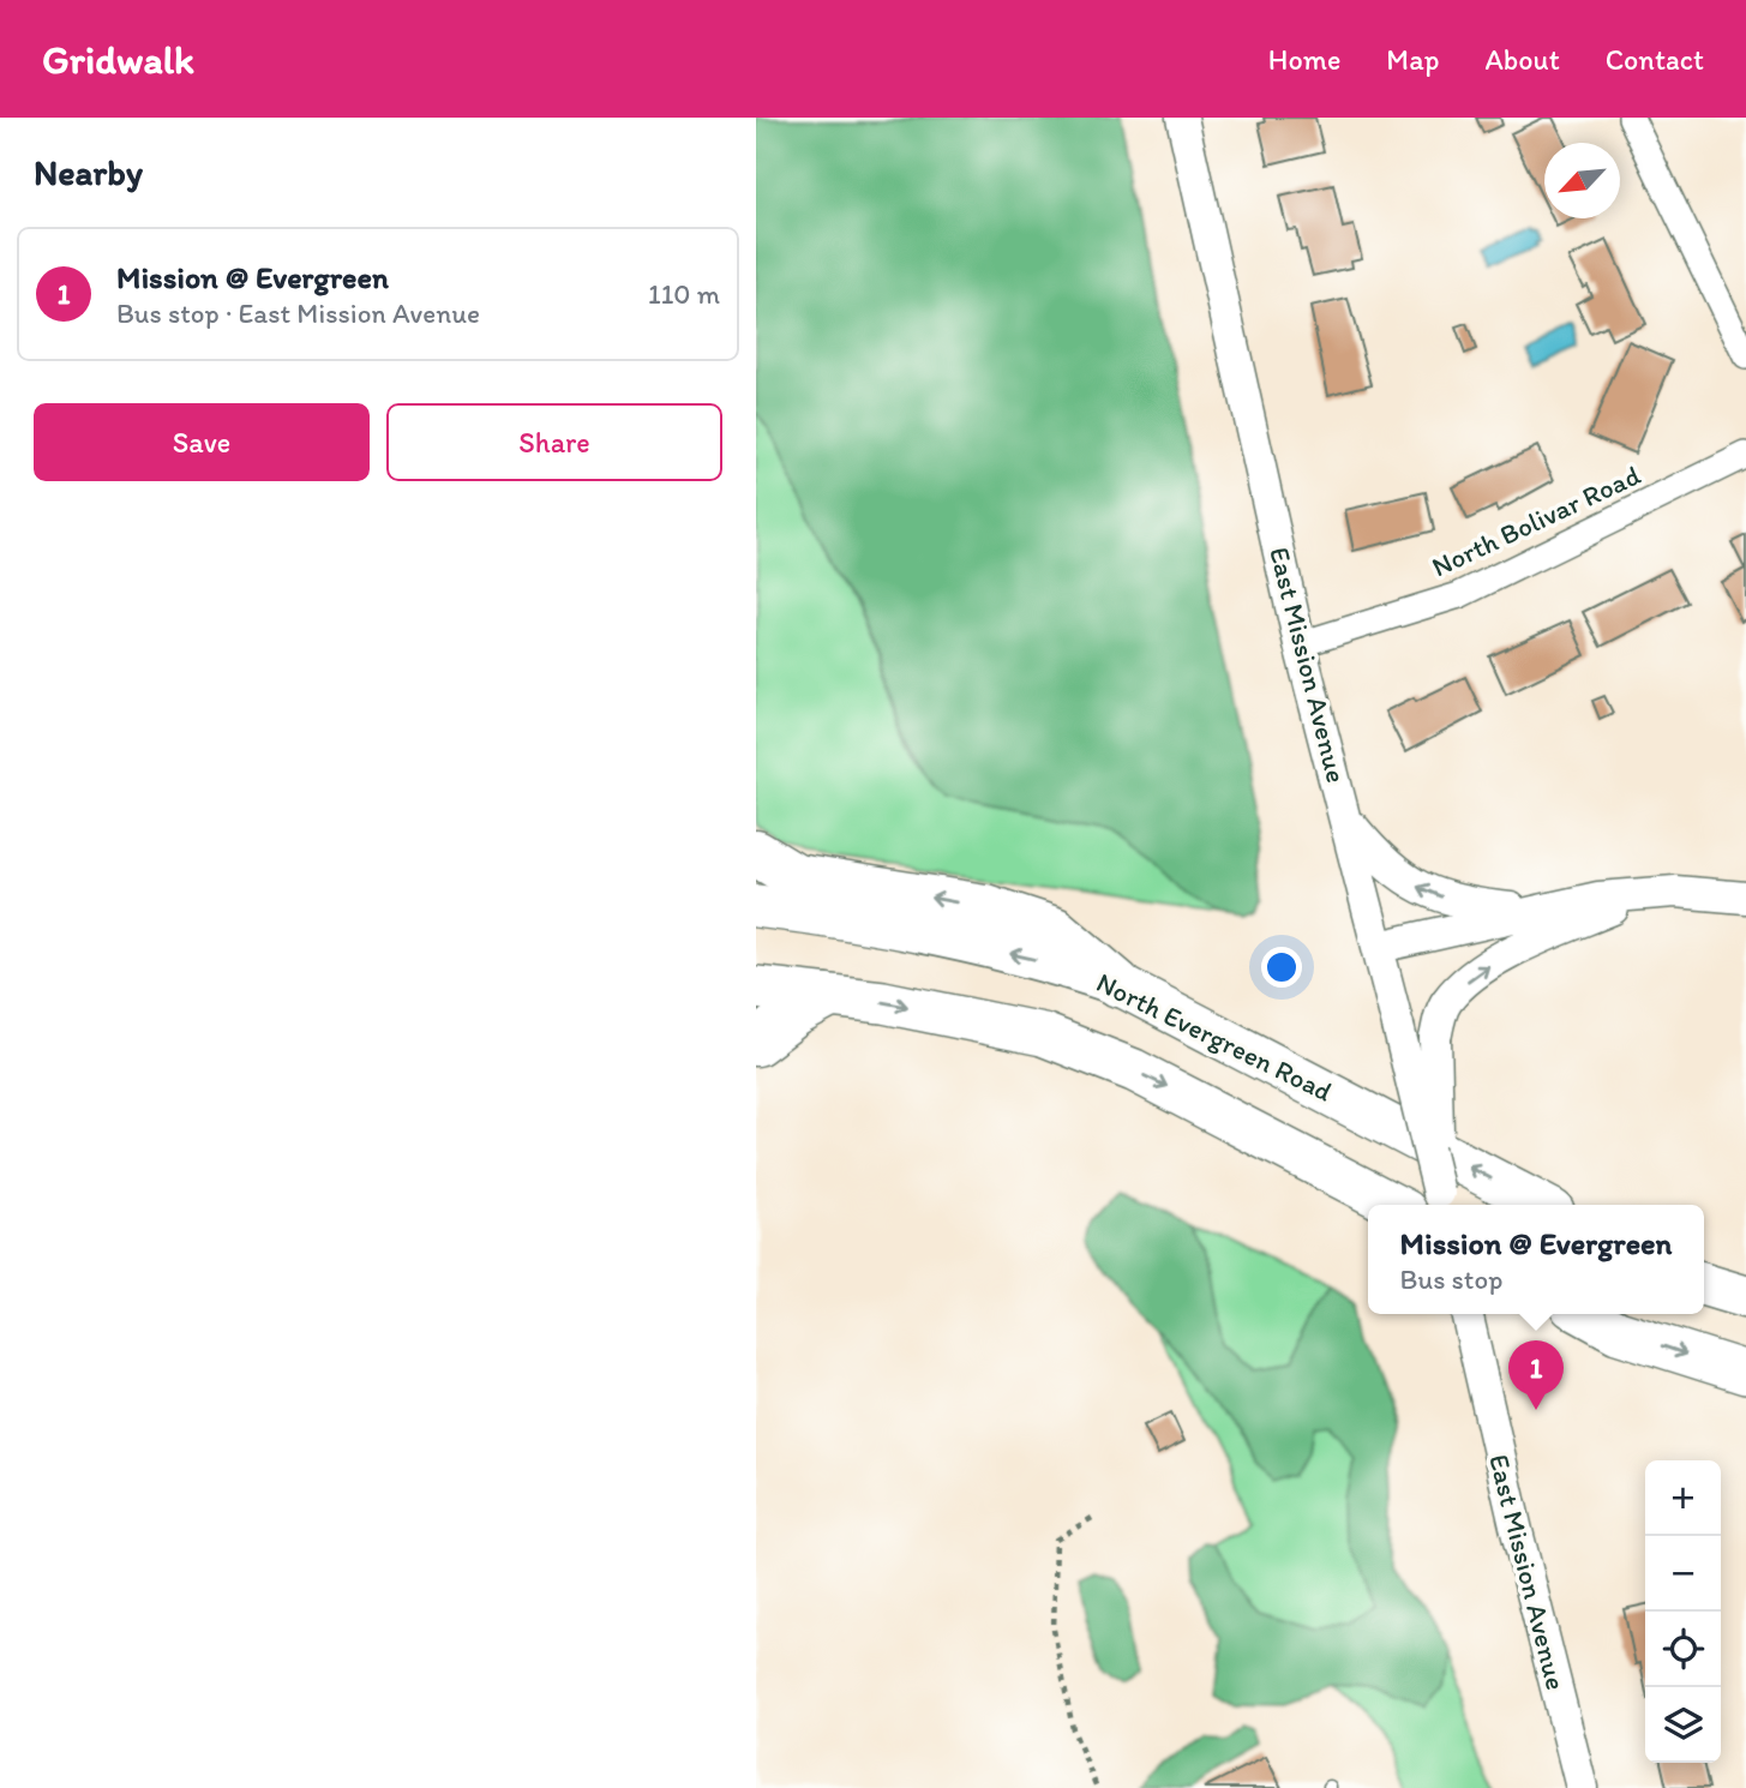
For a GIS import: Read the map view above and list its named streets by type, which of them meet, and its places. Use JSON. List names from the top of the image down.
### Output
{
  "streets": {
    "main road": ["North Evergreen Road"],
    "street": ["North Bolivar Road", "East Mission Avenue"]
  },
  "crossings": [
    ["North Bolivar Road", "East Mission Avenue"]
  ],
  "north": "bottom left",
  "page": {
    "header": "Gridwalk",
    "nav": [
      "Home",
      "Map",
      "About",
      "Contact"
    ],
    "heading": "Nearby",
    "list": [
      {
        "mark": "1",
        "name": "Mission @ Evergreen",
        "note": "Bus stop · East Mission Avenue",
        "value": "110 m"
      }
    ],
    "buttons": ["Save", "Share"],
    "popup": ["Mission @ Evergreen", "Bus stop"],
    "pins": "1",
    "map_buttons": ["+", "−"]
  }
}
